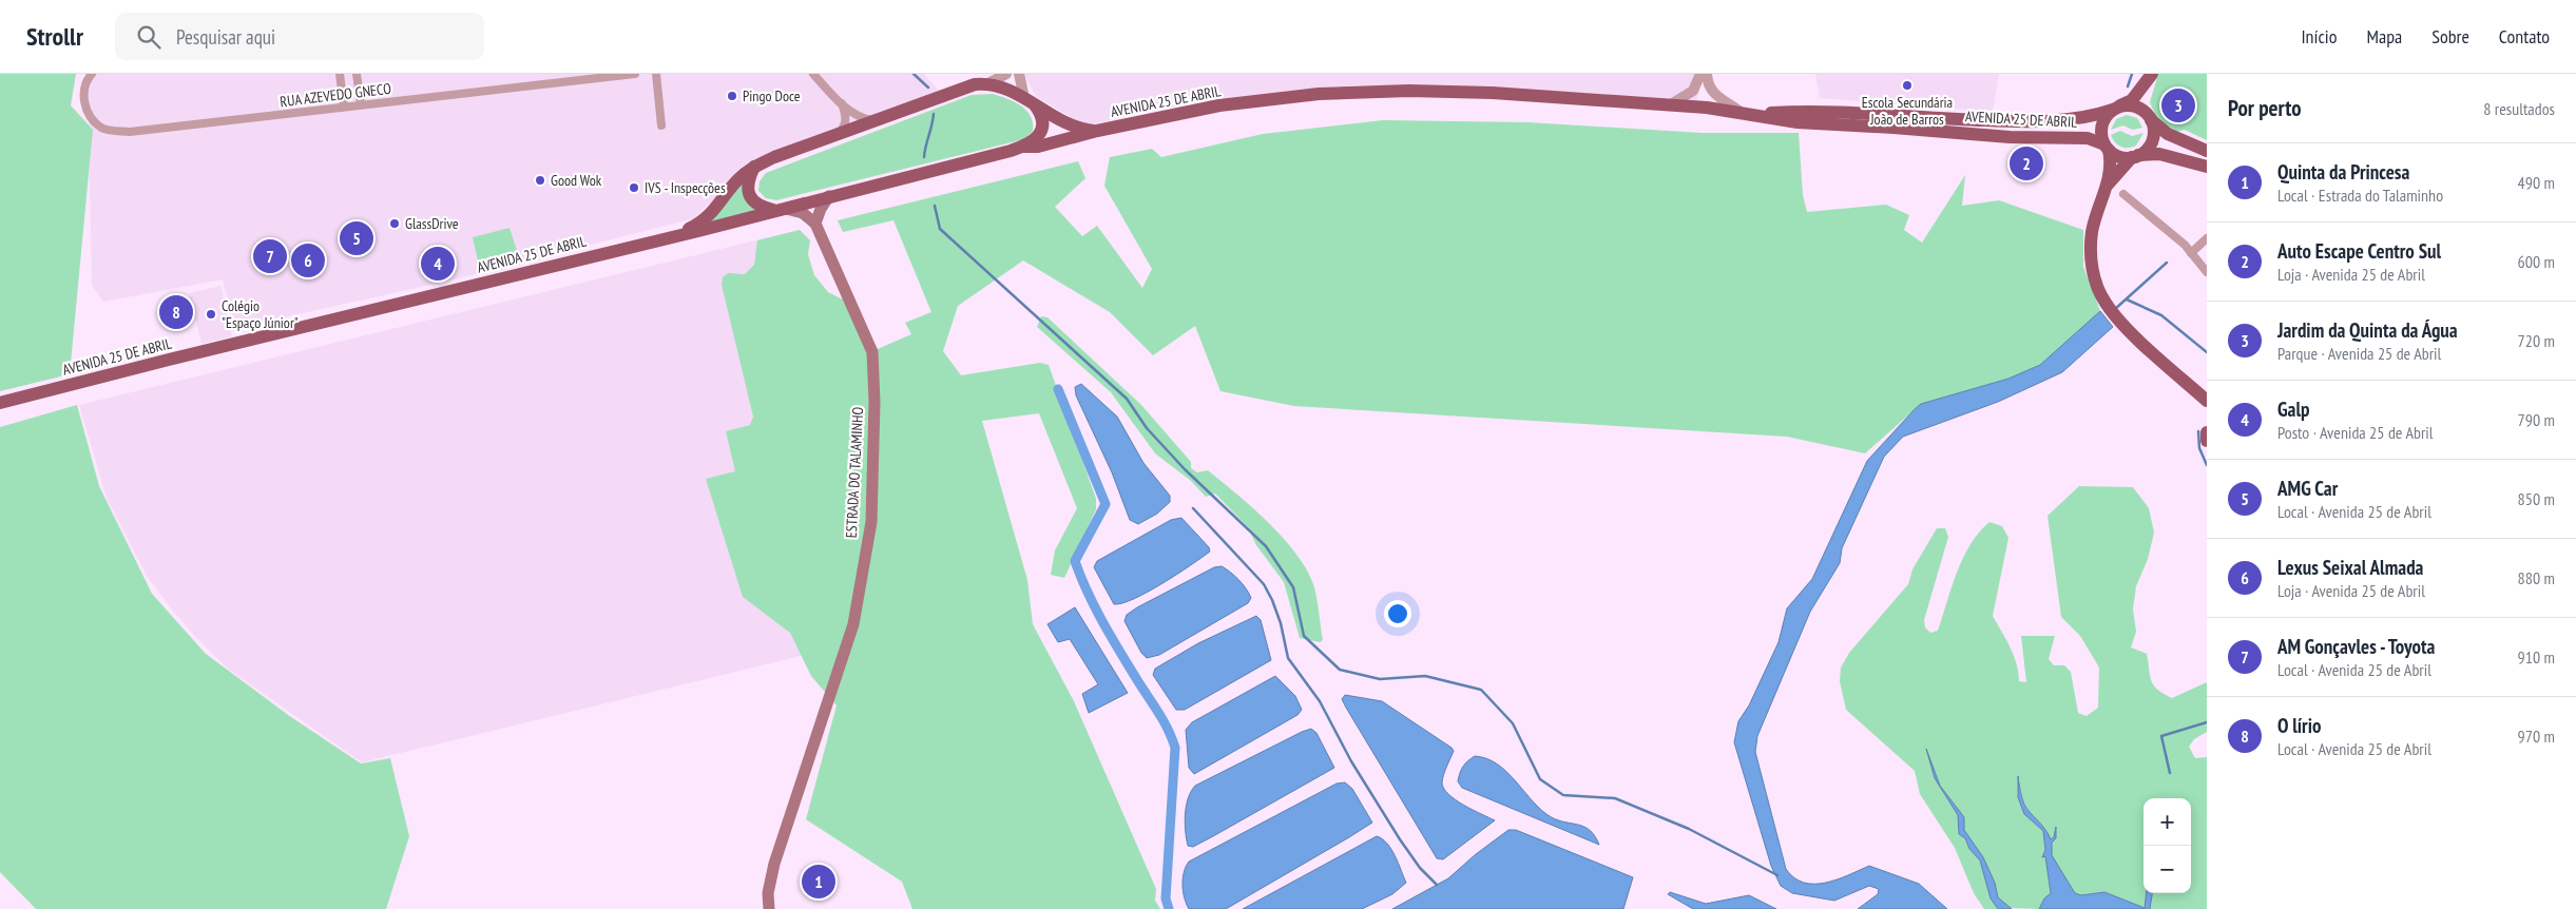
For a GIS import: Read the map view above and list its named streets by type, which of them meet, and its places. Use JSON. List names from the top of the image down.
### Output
{
  "streets": {
    "main road": ["AVENIDA 25 DE ABRIL", "ESTRADA DO TALAMINHO"],
    "street": ["RUA AZEVEDO GNECO"]
  },
  "places": [
    "Escola Secundária João de Barros",
    "Pingo Doce",
    "Good Wok",
    "IVS - Inspecções",
    "GlassDrive",
    "Colégio \"Espaço Júnior\""
  ],
  "page": {
    "header": "Strollr",
    "search": "Pesquisar aqui",
    "nav": [
      "Início",
      "Mapa",
      "Sobre",
      "Contato"
    ],
    "heading": ["Por perto", "8 resultados"],
    "pins": [
      "3",
      "2",
      "5",
      "7",
      "6",
      "4",
      "8",
      "1"
    ],
    "list": [
      {
        "mark": "1",
        "name": "Quinta da Princesa",
        "note": "Local · Estrada do Talaminho",
        "value": "490 m"
      },
      {
        "mark": "2",
        "name": "Auto Escape Centro Sul",
        "note": "Loja · Avenida 25 de Abril",
        "value": "600 m"
      },
      {
        "mark": "3",
        "name": "Jardim da Quinta da Água",
        "note": "Parque · Avenida 25 de Abril",
        "value": "720 m"
      },
      {
        "mark": "4",
        "name": "Galp",
        "note": "Posto · Avenida 25 de Abril",
        "value": "790 m"
      },
      {
        "mark": "5",
        "name": "AMG Car",
        "note": "Local · Avenida 25 de Abril",
        "value": "850 m"
      },
      {
        "mark": "6",
        "name": "Lexus Seixal Almada",
        "note": "Loja · Avenida 25 de Abril",
        "value": "880 m"
      },
      {
        "mark": "7",
        "name": "AM Gonçavles - Toyota",
        "note": "Local · Avenida 25 de Abril",
        "value": "910 m"
      },
      {
        "mark": "8",
        "name": "O lírio",
        "note": "Local · Avenida 25 de Abril",
        "value": "970 m"
      }
    ],
    "map_buttons": ["+", "−"]
  }
}
